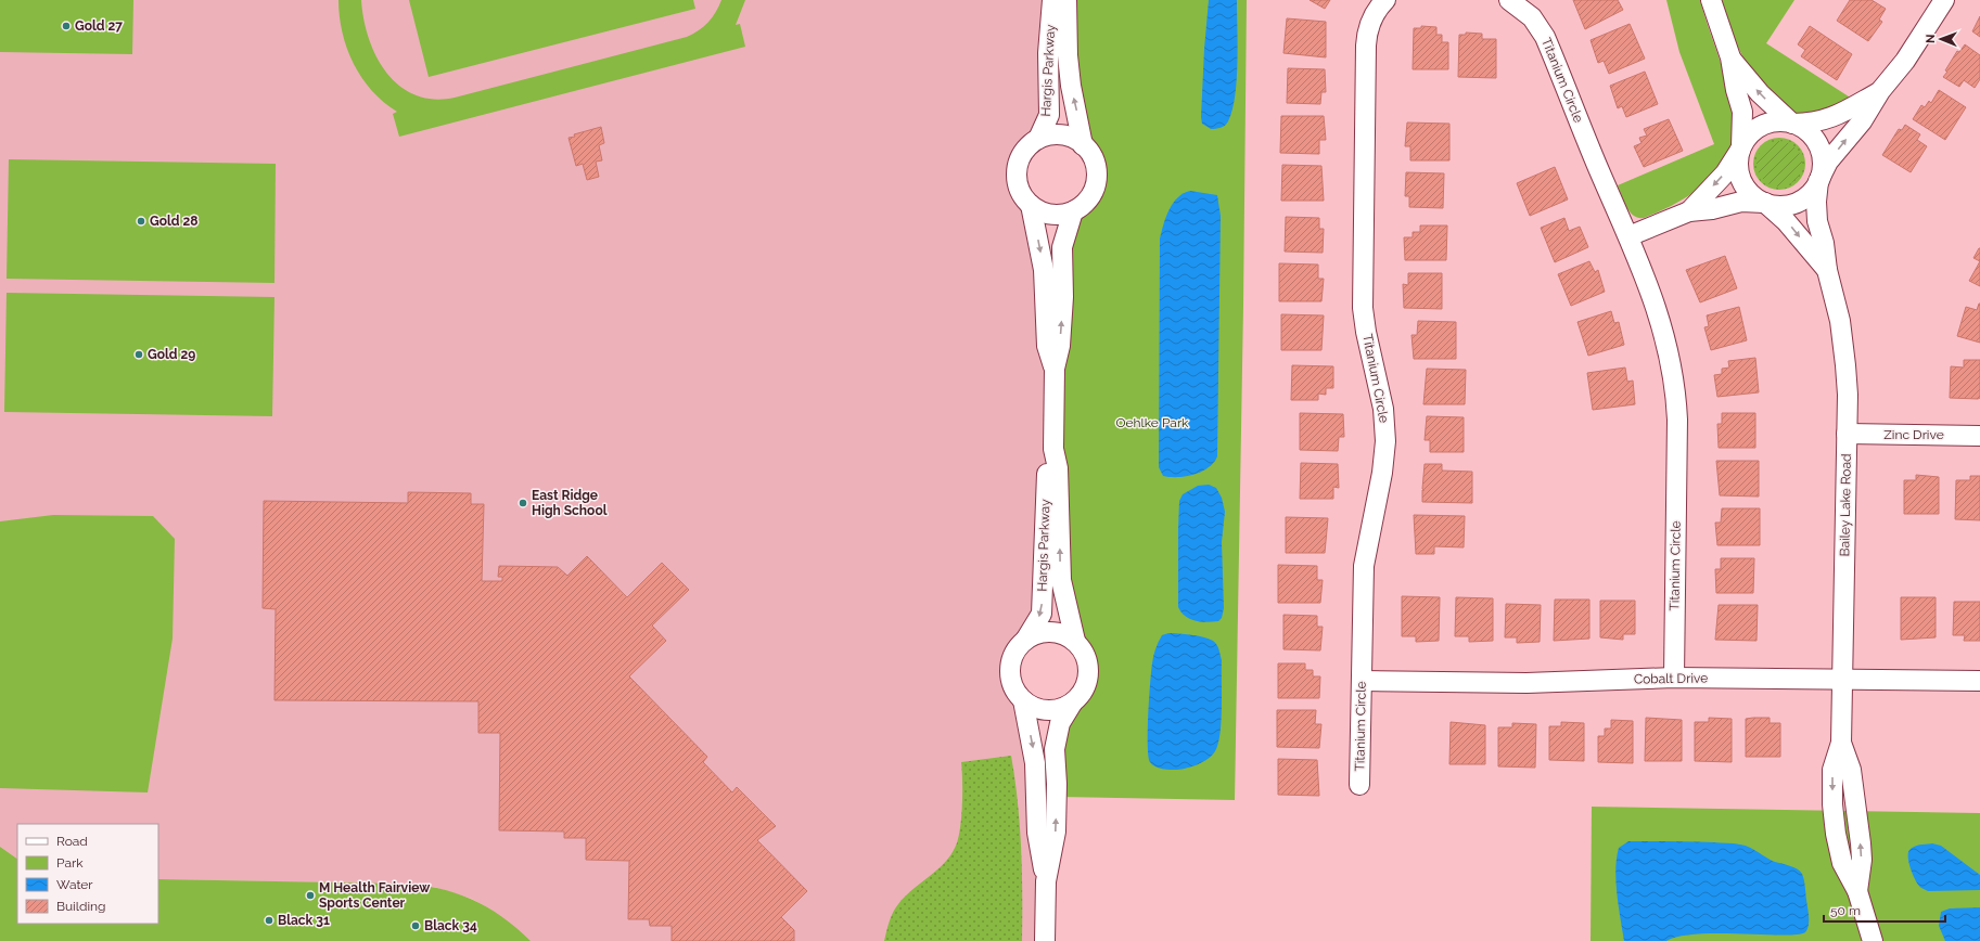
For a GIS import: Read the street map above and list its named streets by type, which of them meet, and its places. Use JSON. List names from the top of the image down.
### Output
{
  "streets": {
    "street": [
      "Hargis Parkway",
      "Titanium Circle",
      "Zinc Drive",
      "Bailey Lake Road",
      "Cobalt Drive"
    ]
  },
  "crossings": [
    ["Titanium Circle", "Cobalt Drive"],
    ["Zinc Drive", "Bailey Lake Road"],
    ["Bailey Lake Road", "Cobalt Drive"]
  ],
  "parks": ["Oehlke Park"],
  "places": [
    "Gold 27",
    "Gold 28",
    "Gold 29",
    "East Ridge High School",
    "M Health Fairview Sports Center",
    "Black 31",
    "Black 34"
  ],
  "legend": [
    "Road",
    "Park",
    "Water",
    "Building"
  ],
  "scale_bar": "50 m",
  "north": "left"
}
